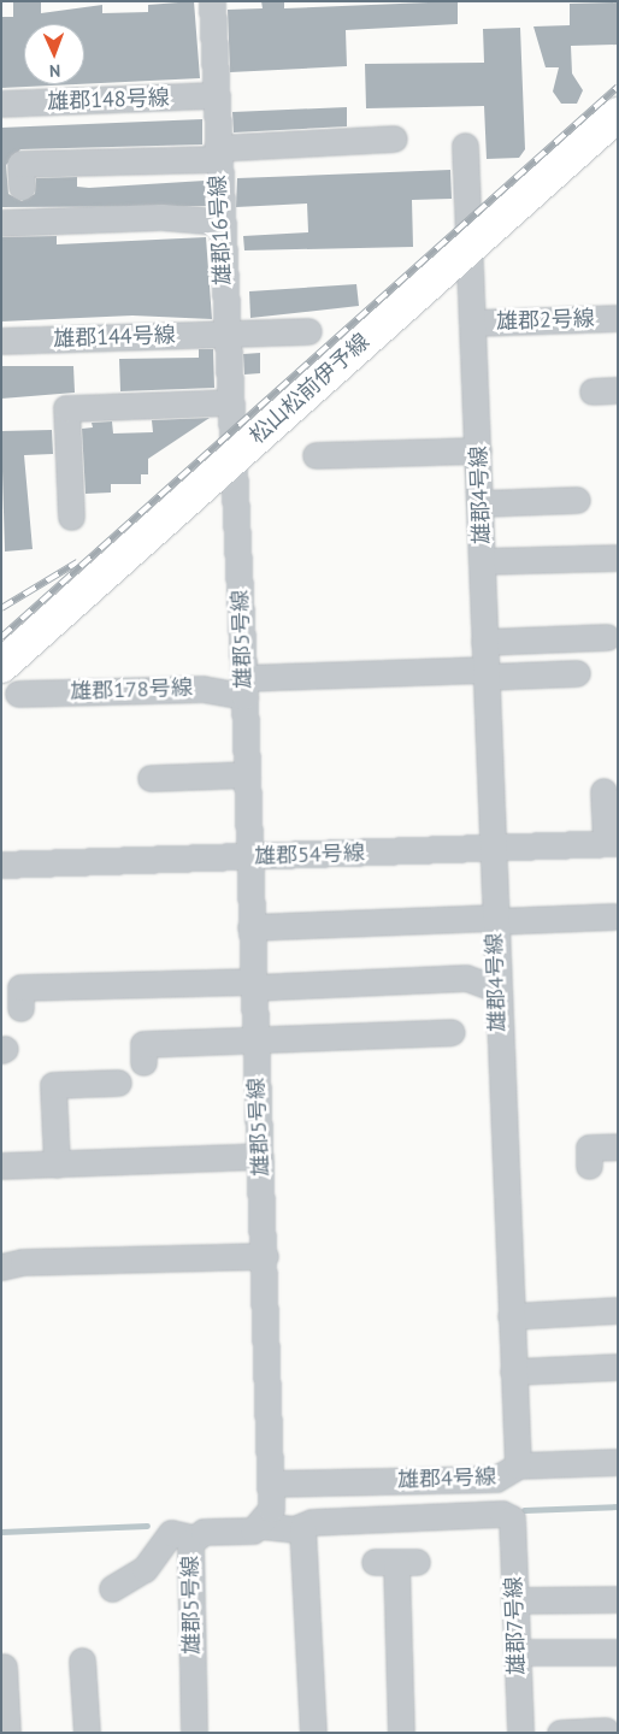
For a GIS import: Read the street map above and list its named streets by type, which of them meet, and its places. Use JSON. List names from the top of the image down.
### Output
{
  "streets": {
    "main road": ["松山松前伊予線"],
    "street": [
      "雄郡148号線",
      "雄郡16号線",
      "雄郡2号線",
      "雄郡144号線",
      "雄郡4号線",
      "雄郡5号線",
      "雄郡178号線",
      "雄郡54号線",
      "雄郡7号線"
    ]
  },
  "crossings": [
    ["雄郡148号線", "雄郡16号線"],
    ["雄郡16号線", "雄郡144号線"],
    ["雄郡16号線", "松山松前伊予線"],
    ["雄郡16号線", "雄郡5号線"],
    ["雄郡2号線", "雄郡4号線"],
    ["松山松前伊予線", "雄郡4号線"],
    ["松山松前伊予線", "雄郡5号線"],
    ["雄郡4号線", "雄郡5号線"],
    ["雄郡4号線", "雄郡178号線"],
    ["雄郡4号線", "雄郡54号線"],
    ["雄郡5号線", "雄郡178号線"],
    ["雄郡5号線", "雄郡54号線"]
  ],
  "north": "bottom"
}
